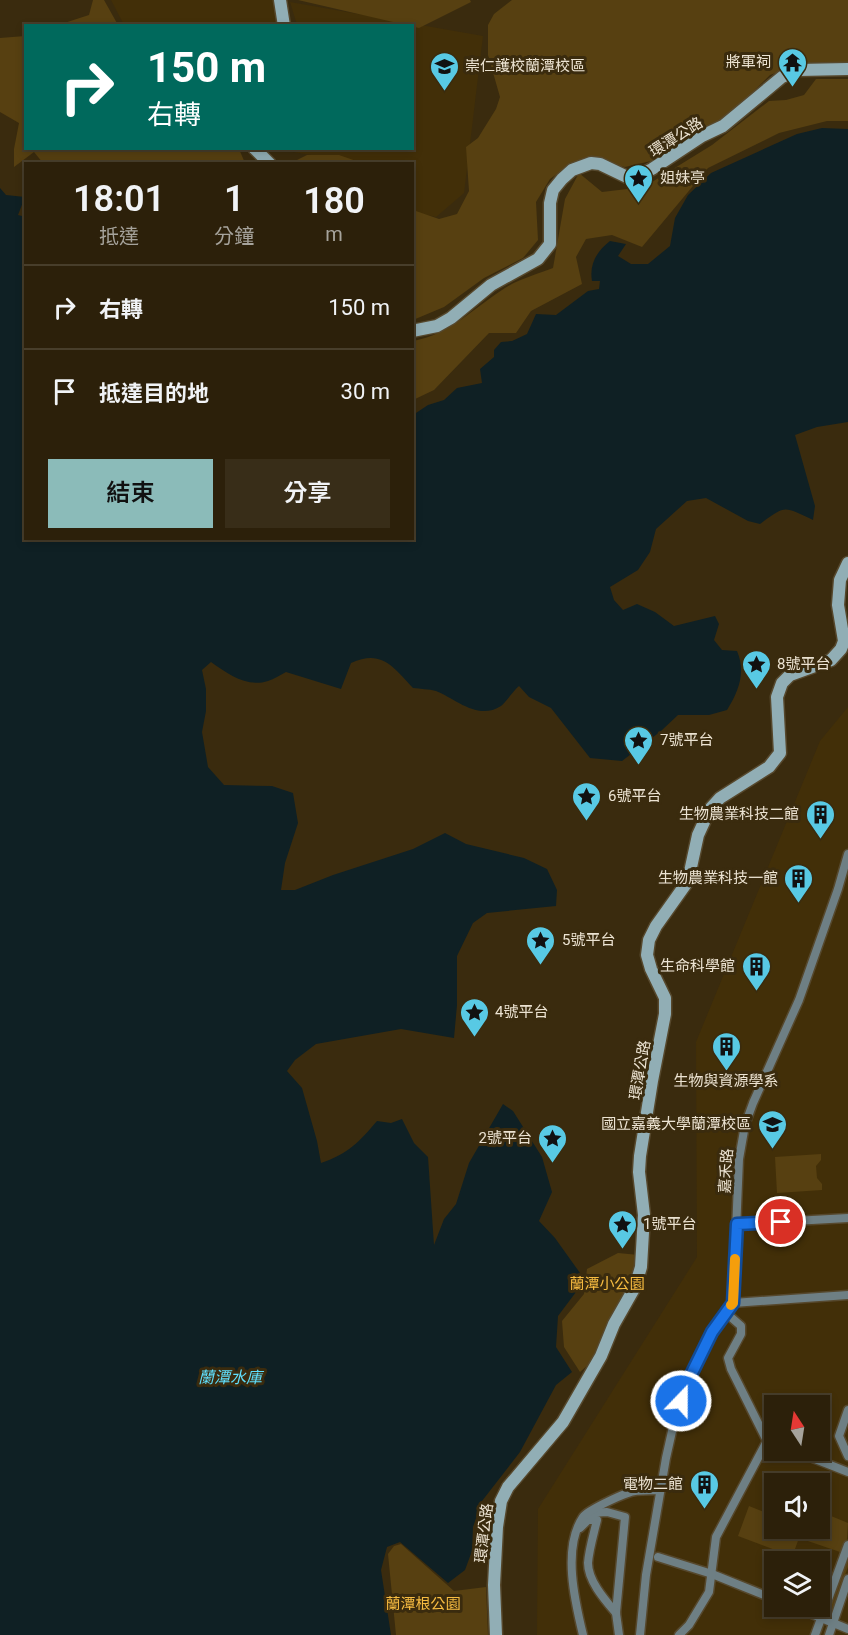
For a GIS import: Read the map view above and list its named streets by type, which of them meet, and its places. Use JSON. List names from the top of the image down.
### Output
{
  "streets": {
    "street": ["環潭公路", "嘉禾路"]
  },
  "water": ["蘭潭水庫"],
  "parks": ["蘭潭小公園", "蘭潭根公園"],
  "places": {
    "temple": ["將軍祠"],
    "school or university": ["崇仁護校蘭潭校區", "國立嘉義大學蘭潭校區"],
    "place": [
      "姐妹亭",
      "8號平台",
      "7號平台",
      "6號平台",
      "5號平台",
      "4號平台",
      "2號平台",
      "1號平台"
    ],
    "building": [
      "生物農業科技二館",
      "生物農業科技一館",
      "生命科學館",
      "生物與資源學系",
      "電物二館"
    ]
  },
  "north": "top",
  "page": {
    "turn": ["150 m", "右轉"],
    "eta": [
      "18:01",
      "抵達",
      "1",
      "分鐘",
      "180",
      "m"
    ],
    "list": [
      {
        "name": "右轉",
        "value": "150 m"
      },
      {
        "name": "抵達目的地",
        "value": "30 m"
      }
    ],
    "buttons": ["結束", "分享"]
  }
}
